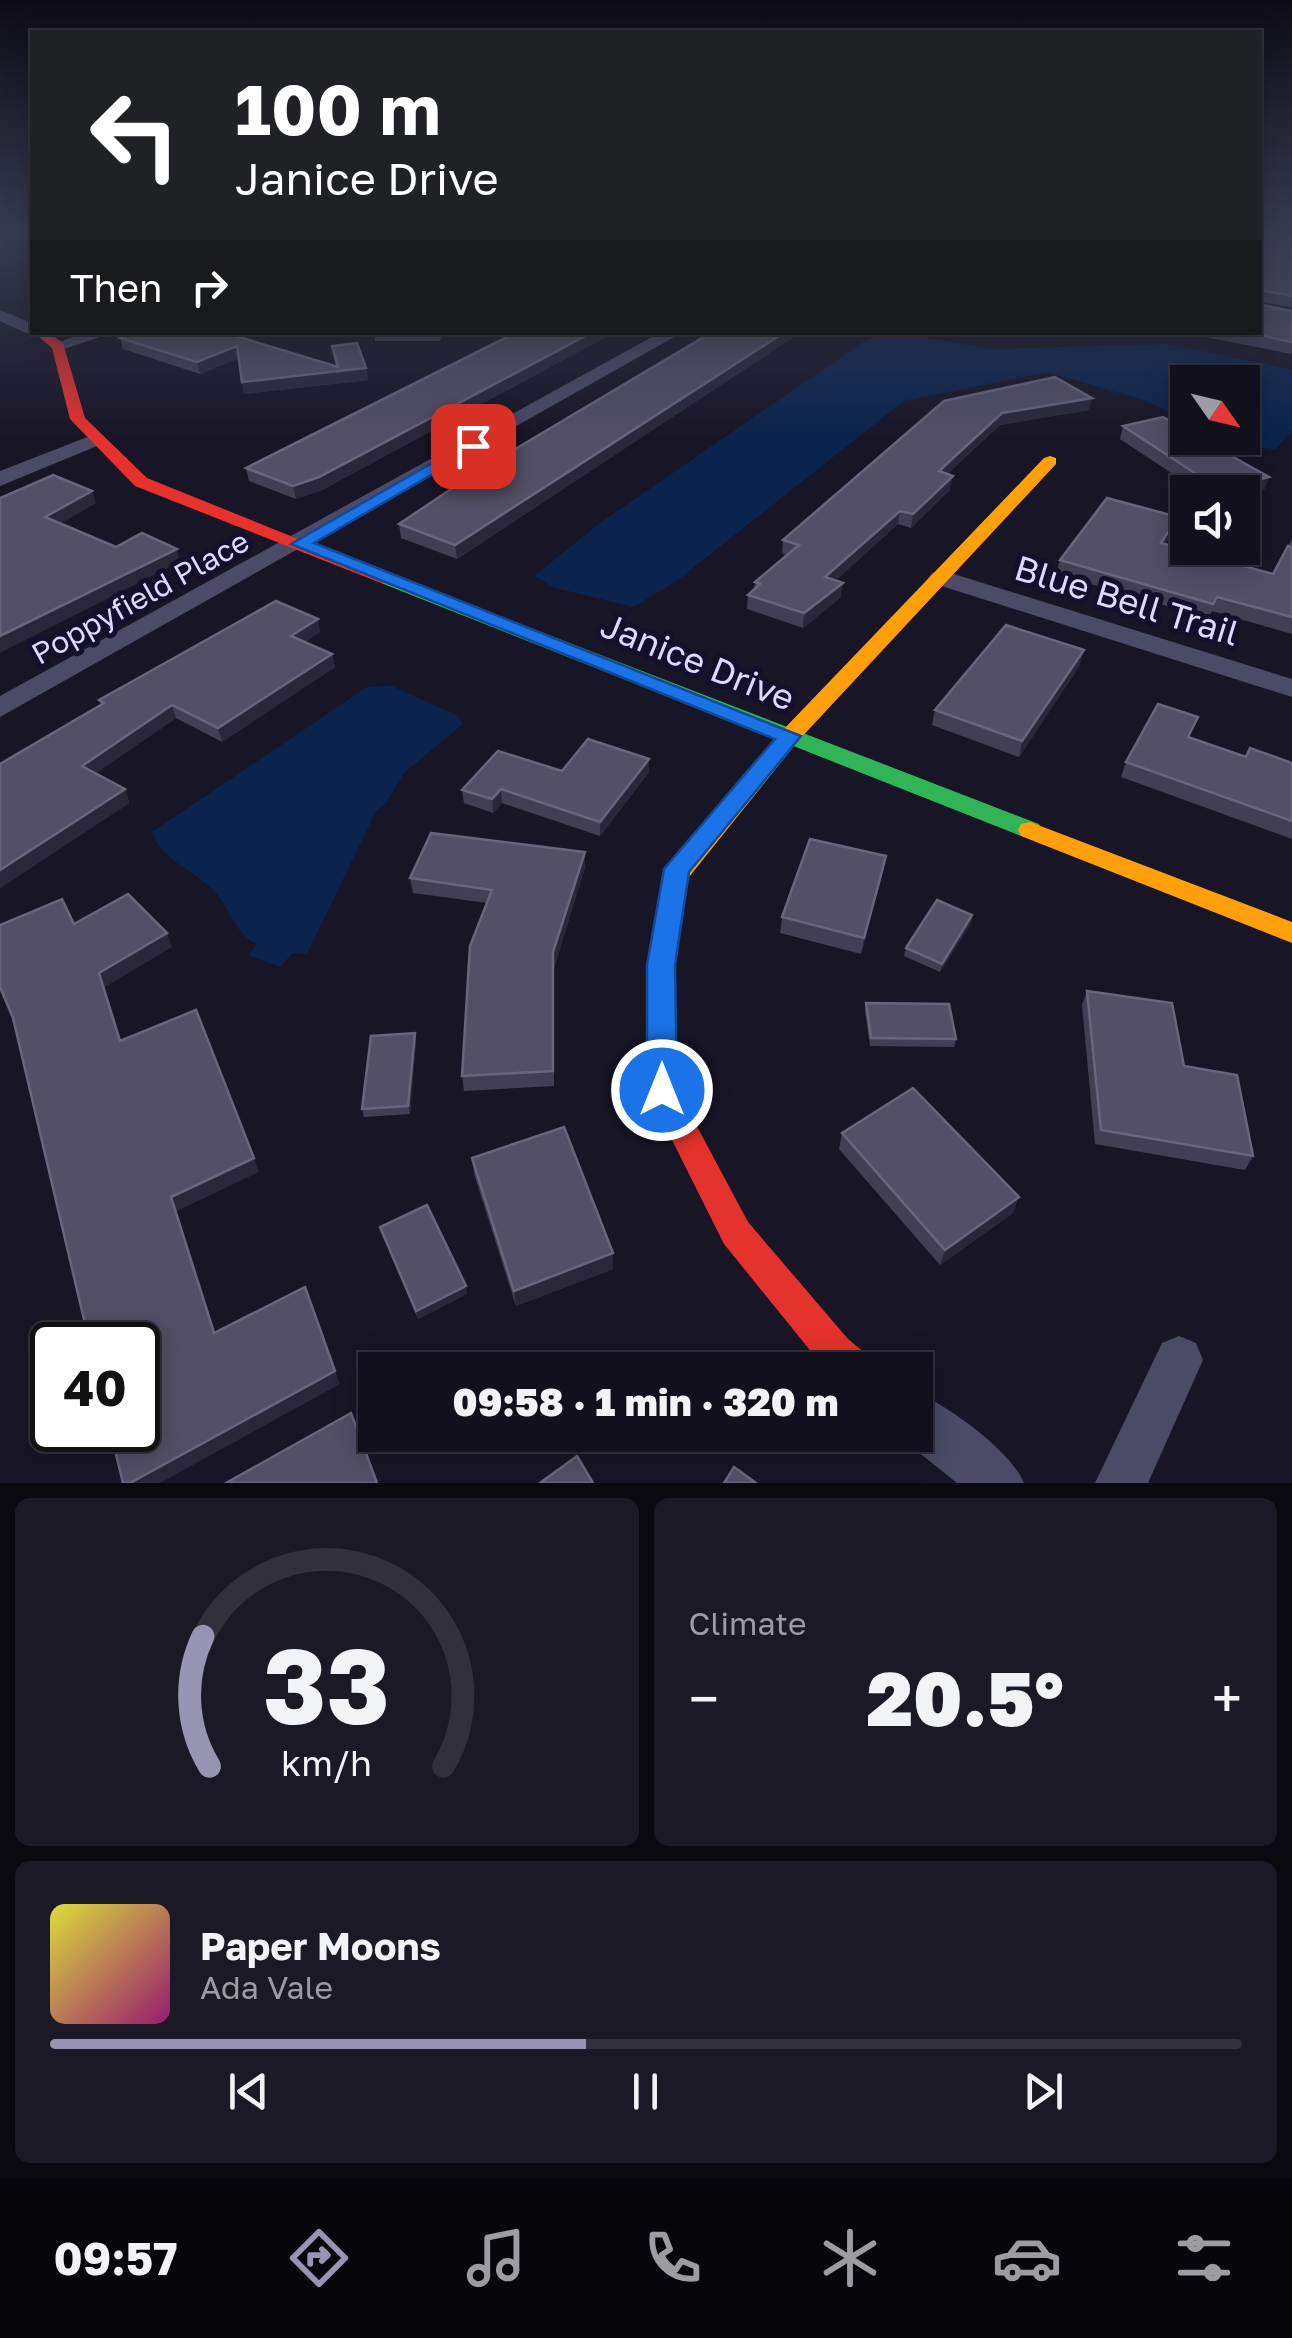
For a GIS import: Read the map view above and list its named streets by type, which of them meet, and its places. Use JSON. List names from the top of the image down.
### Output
{
  "streets": {
    "street": ["Poppyfield Place", "Blue Bell Trail", "Janice Drive"]
  },
  "crossings": [
    ["Poppyfield Place", "Janice Drive"]
  ],
  "north": "bottom right",
  "page": {
    "turn": ["100 m", "Janice Drive"],
    "then": "Then",
    "limit": "40",
    "trip": "09:58 · 1 min · 320 m",
    "tile": "Climate",
    "heat": ["−", "20.5°", "+"],
    "song": ["Paper Moons", "Ada Vale"],
    "tabs": "09:57",
    "gauge": ["33", "km/h"]
  }
}
